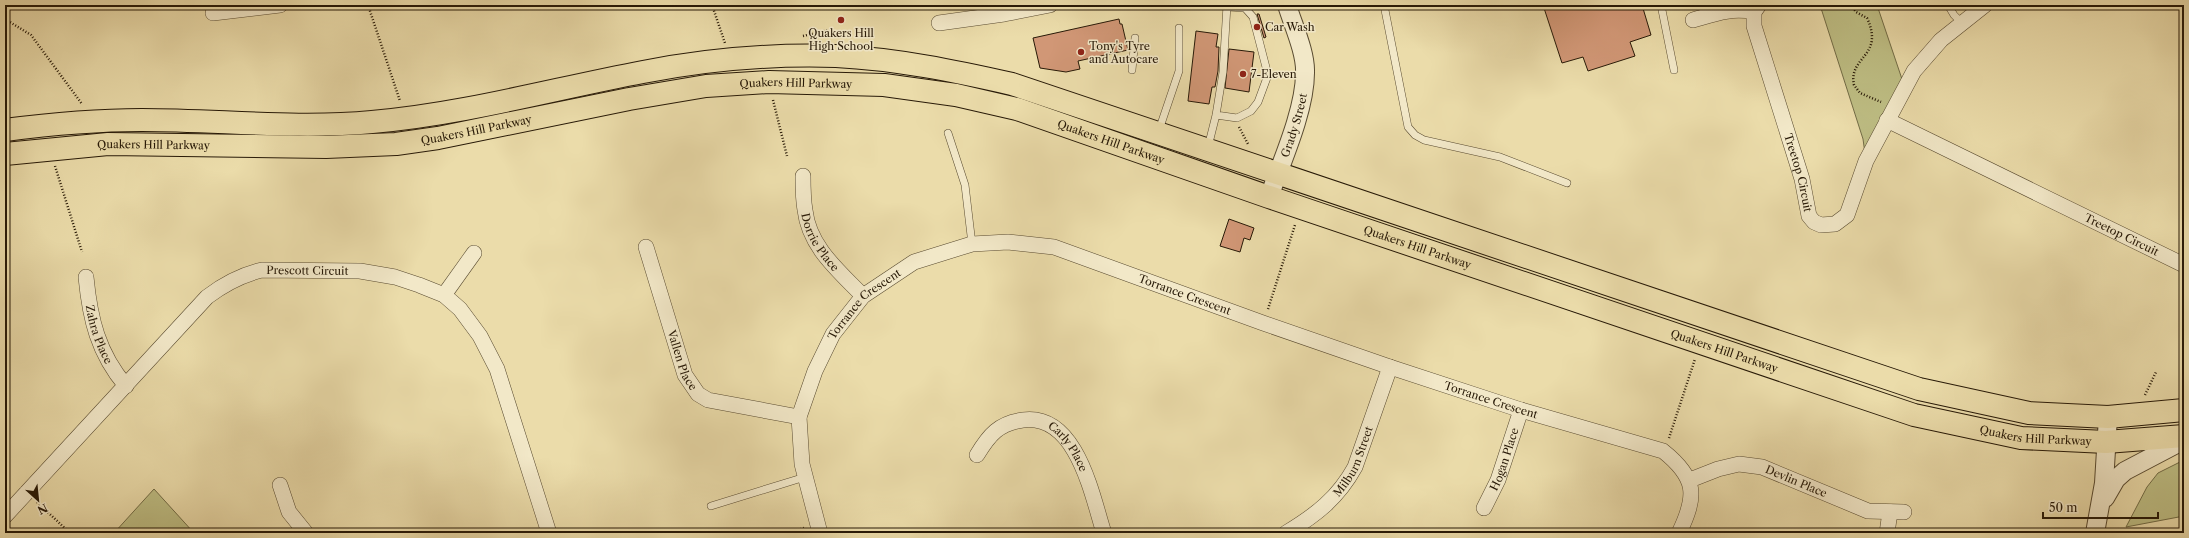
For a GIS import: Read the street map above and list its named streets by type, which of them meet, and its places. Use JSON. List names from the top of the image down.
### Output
{
  "streets": {
    "main road": ["Quakers Hill Parkway"],
    "street": [
      "Grady Street",
      "Treetop Circuit",
      "Dorrie Place",
      "Prescott Circuit",
      "Torrance Crescent",
      "Zahra Place",
      "Vallen Place",
      "Carly Place",
      "Hogan Place",
      "Milburn Street",
      "Devlin Place"
    ]
  },
  "crossings": [
    ["Quakers Hill Parkway", "Grady Street"],
    ["Dorrie Place", "Torrance Crescent"],
    ["Prescott Circuit", "Zahra Place"],
    ["Torrance Crescent", "Vallen Place"],
    ["Torrance Crescent", "Hogan Place"],
    ["Torrance Crescent", "Milburn Street"],
    ["Torrance Crescent", "Devlin Place"]
  ],
  "places": [
    "Quakers Hill High School",
    "Car Wash",
    "Tony's Tyre and Autocare",
    "7-Eleven"
  ],
  "scale_bar": "50 m",
  "north": "bottom right"
}
